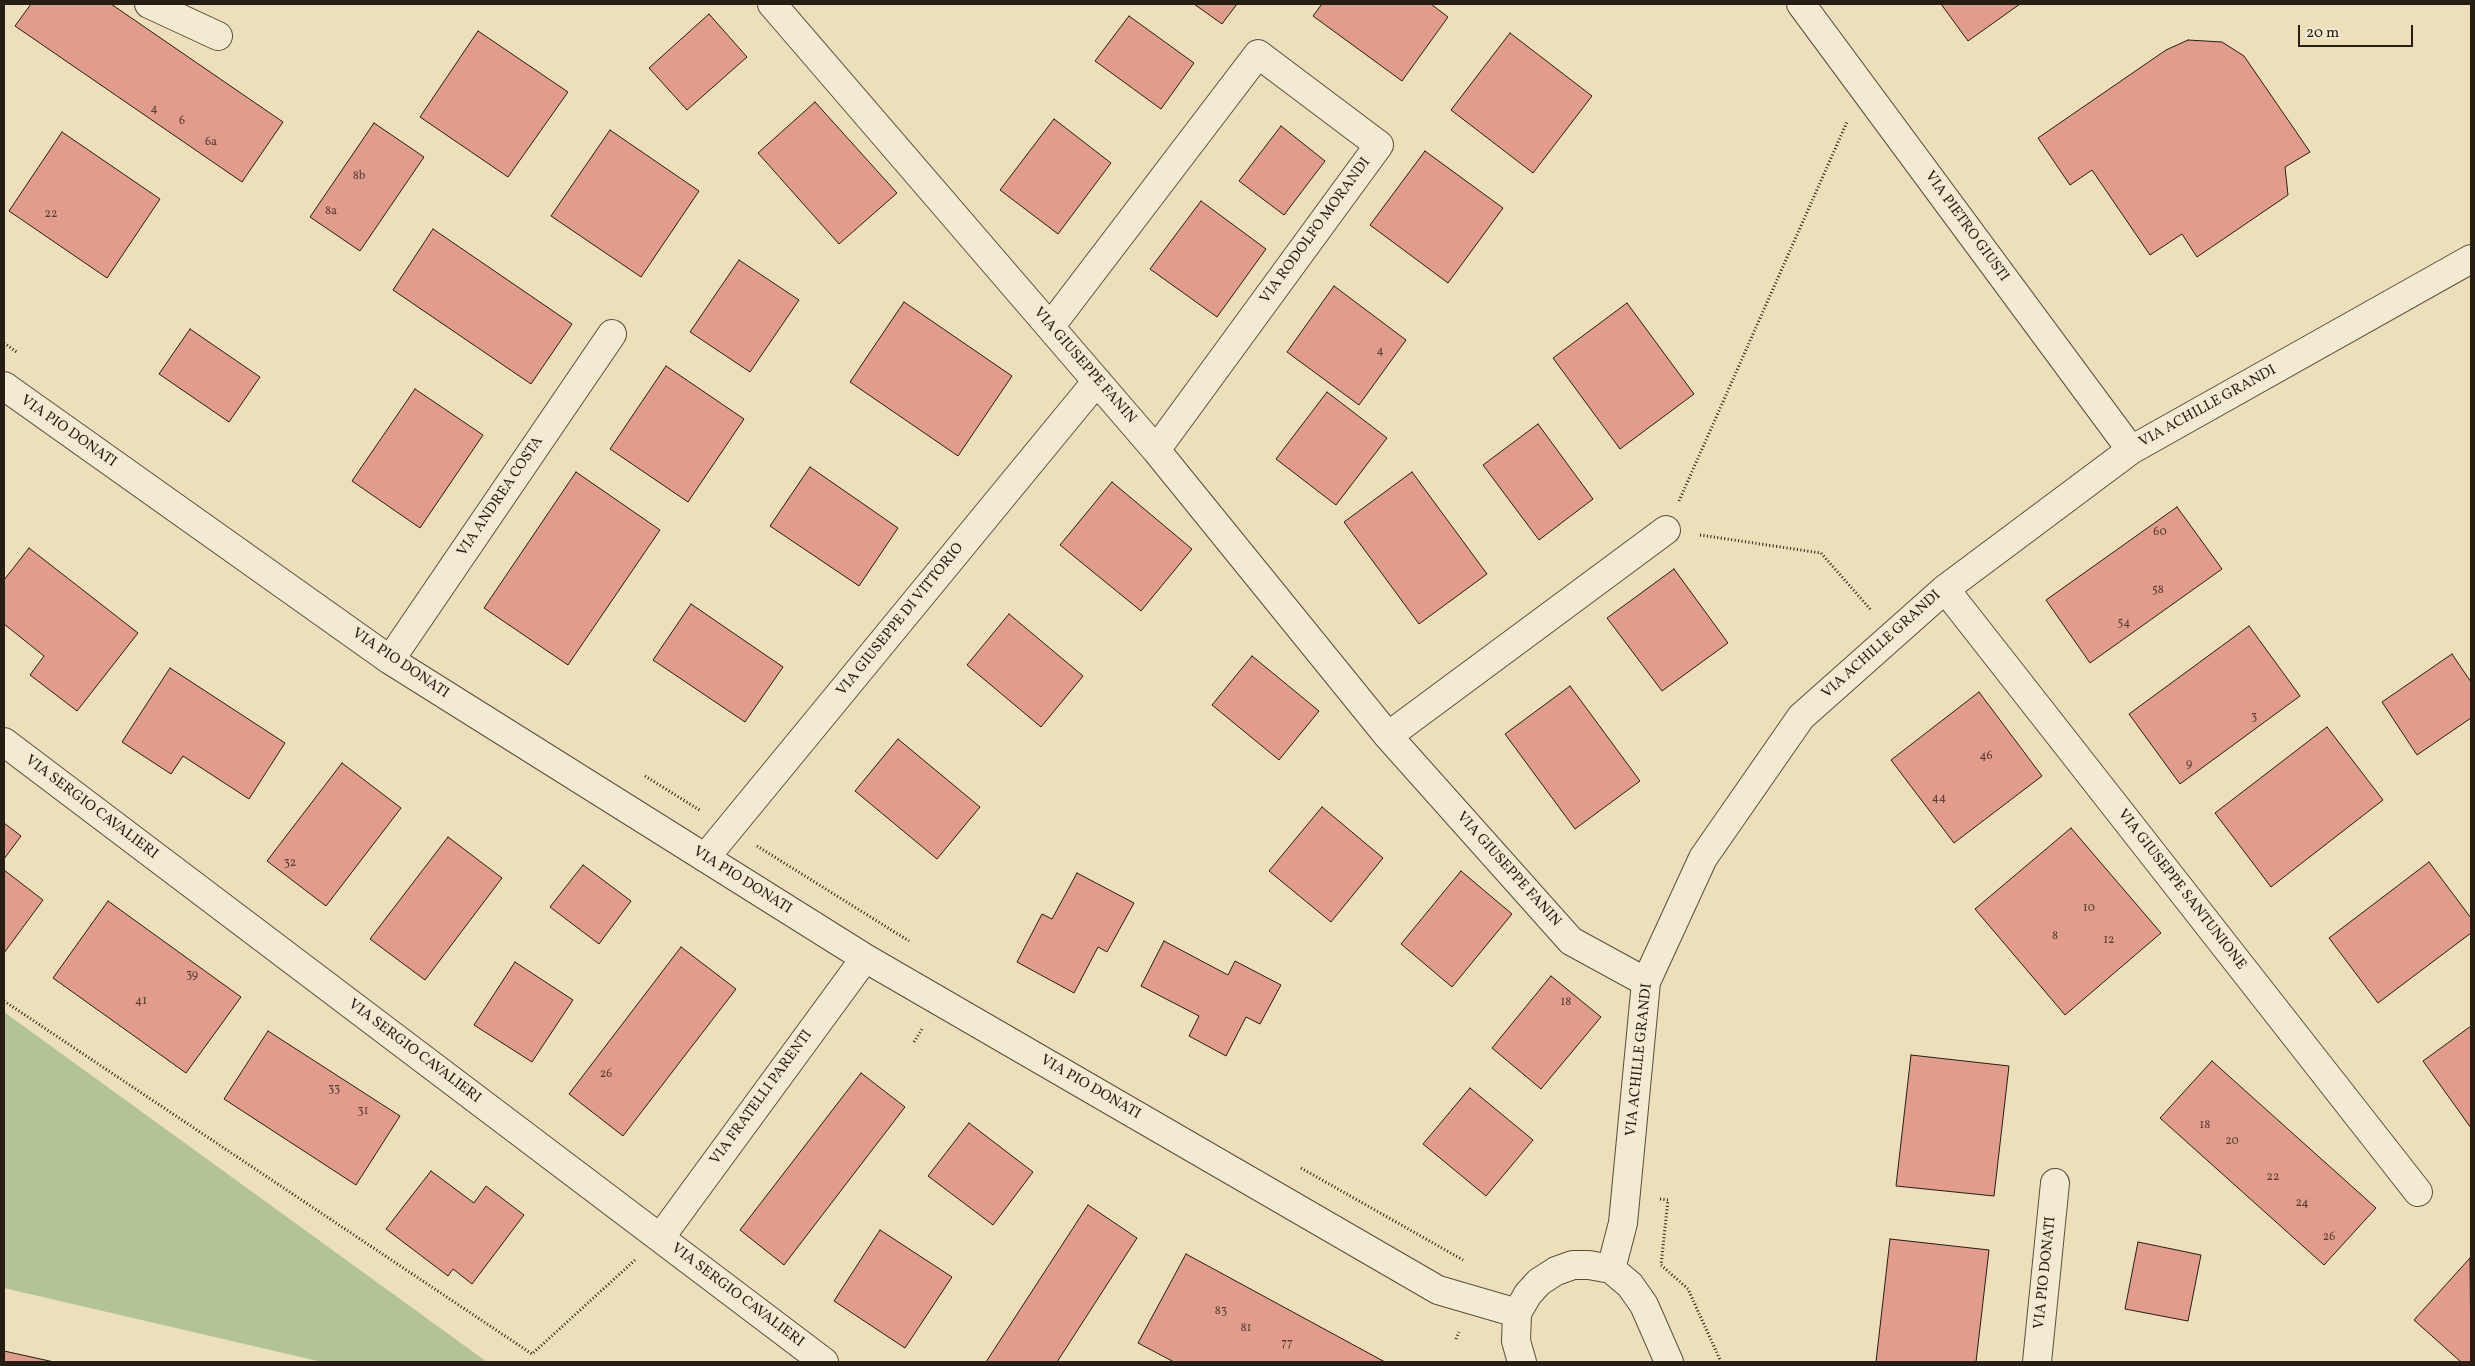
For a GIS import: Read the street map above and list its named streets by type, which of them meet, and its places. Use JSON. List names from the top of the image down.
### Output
{
  "streets": {
    "street": [
      "VIA PIETRO GIUSTI",
      "VIA RODOLFO MORANDI",
      "VIA GIUSEPPE FANIN",
      "VIA ACHILLE GRANDI",
      "VIA PIO DONATI",
      "VIA ANDREA COSTA",
      "VIA GIUSEPPE DI VITTORIO",
      "VIA SERGIO CAVALIERI",
      "VIA GIUSEPPE SANTUNIONE",
      "VIA FRATELLI PARENTI"
    ]
  },
  "crossings": [
    ["VIA PIETRO GIUSTI", "VIA ACHILLE GRANDI"],
    ["VIA RODOLFO MORANDI", "VIA GIUSEPPE FANIN"],
    ["VIA GIUSEPPE FANIN", "VIA ACHILLE GRANDI"],
    ["VIA GIUSEPPE FANIN", "VIA GIUSEPPE DI VITTORIO"],
    ["VIA ACHILLE GRANDI", "VIA GIUSEPPE SANTUNIONE"],
    ["VIA PIO DONATI", "VIA ANDREA COSTA"],
    ["VIA PIO DONATI", "VIA GIUSEPPE DI VITTORIO"],
    ["VIA PIO DONATI", "VIA FRATELLI PARENTI"],
    ["VIA SERGIO CAVALIERI", "VIA FRATELLI PARENTI"]
  ],
  "house_numbers": [
    "4",
    "6",
    "6a",
    "8b",
    "8a",
    "22",
    "4",
    "60",
    "58",
    "54",
    "3",
    "46",
    "9",
    "44",
    "32",
    "10",
    "8",
    "12",
    "39",
    "41",
    "18",
    "26",
    "33",
    "31",
    "18",
    "20",
    "22",
    "24",
    "26",
    "83",
    "81",
    "77"
  ],
  "scale_bar": "20 m"
}
